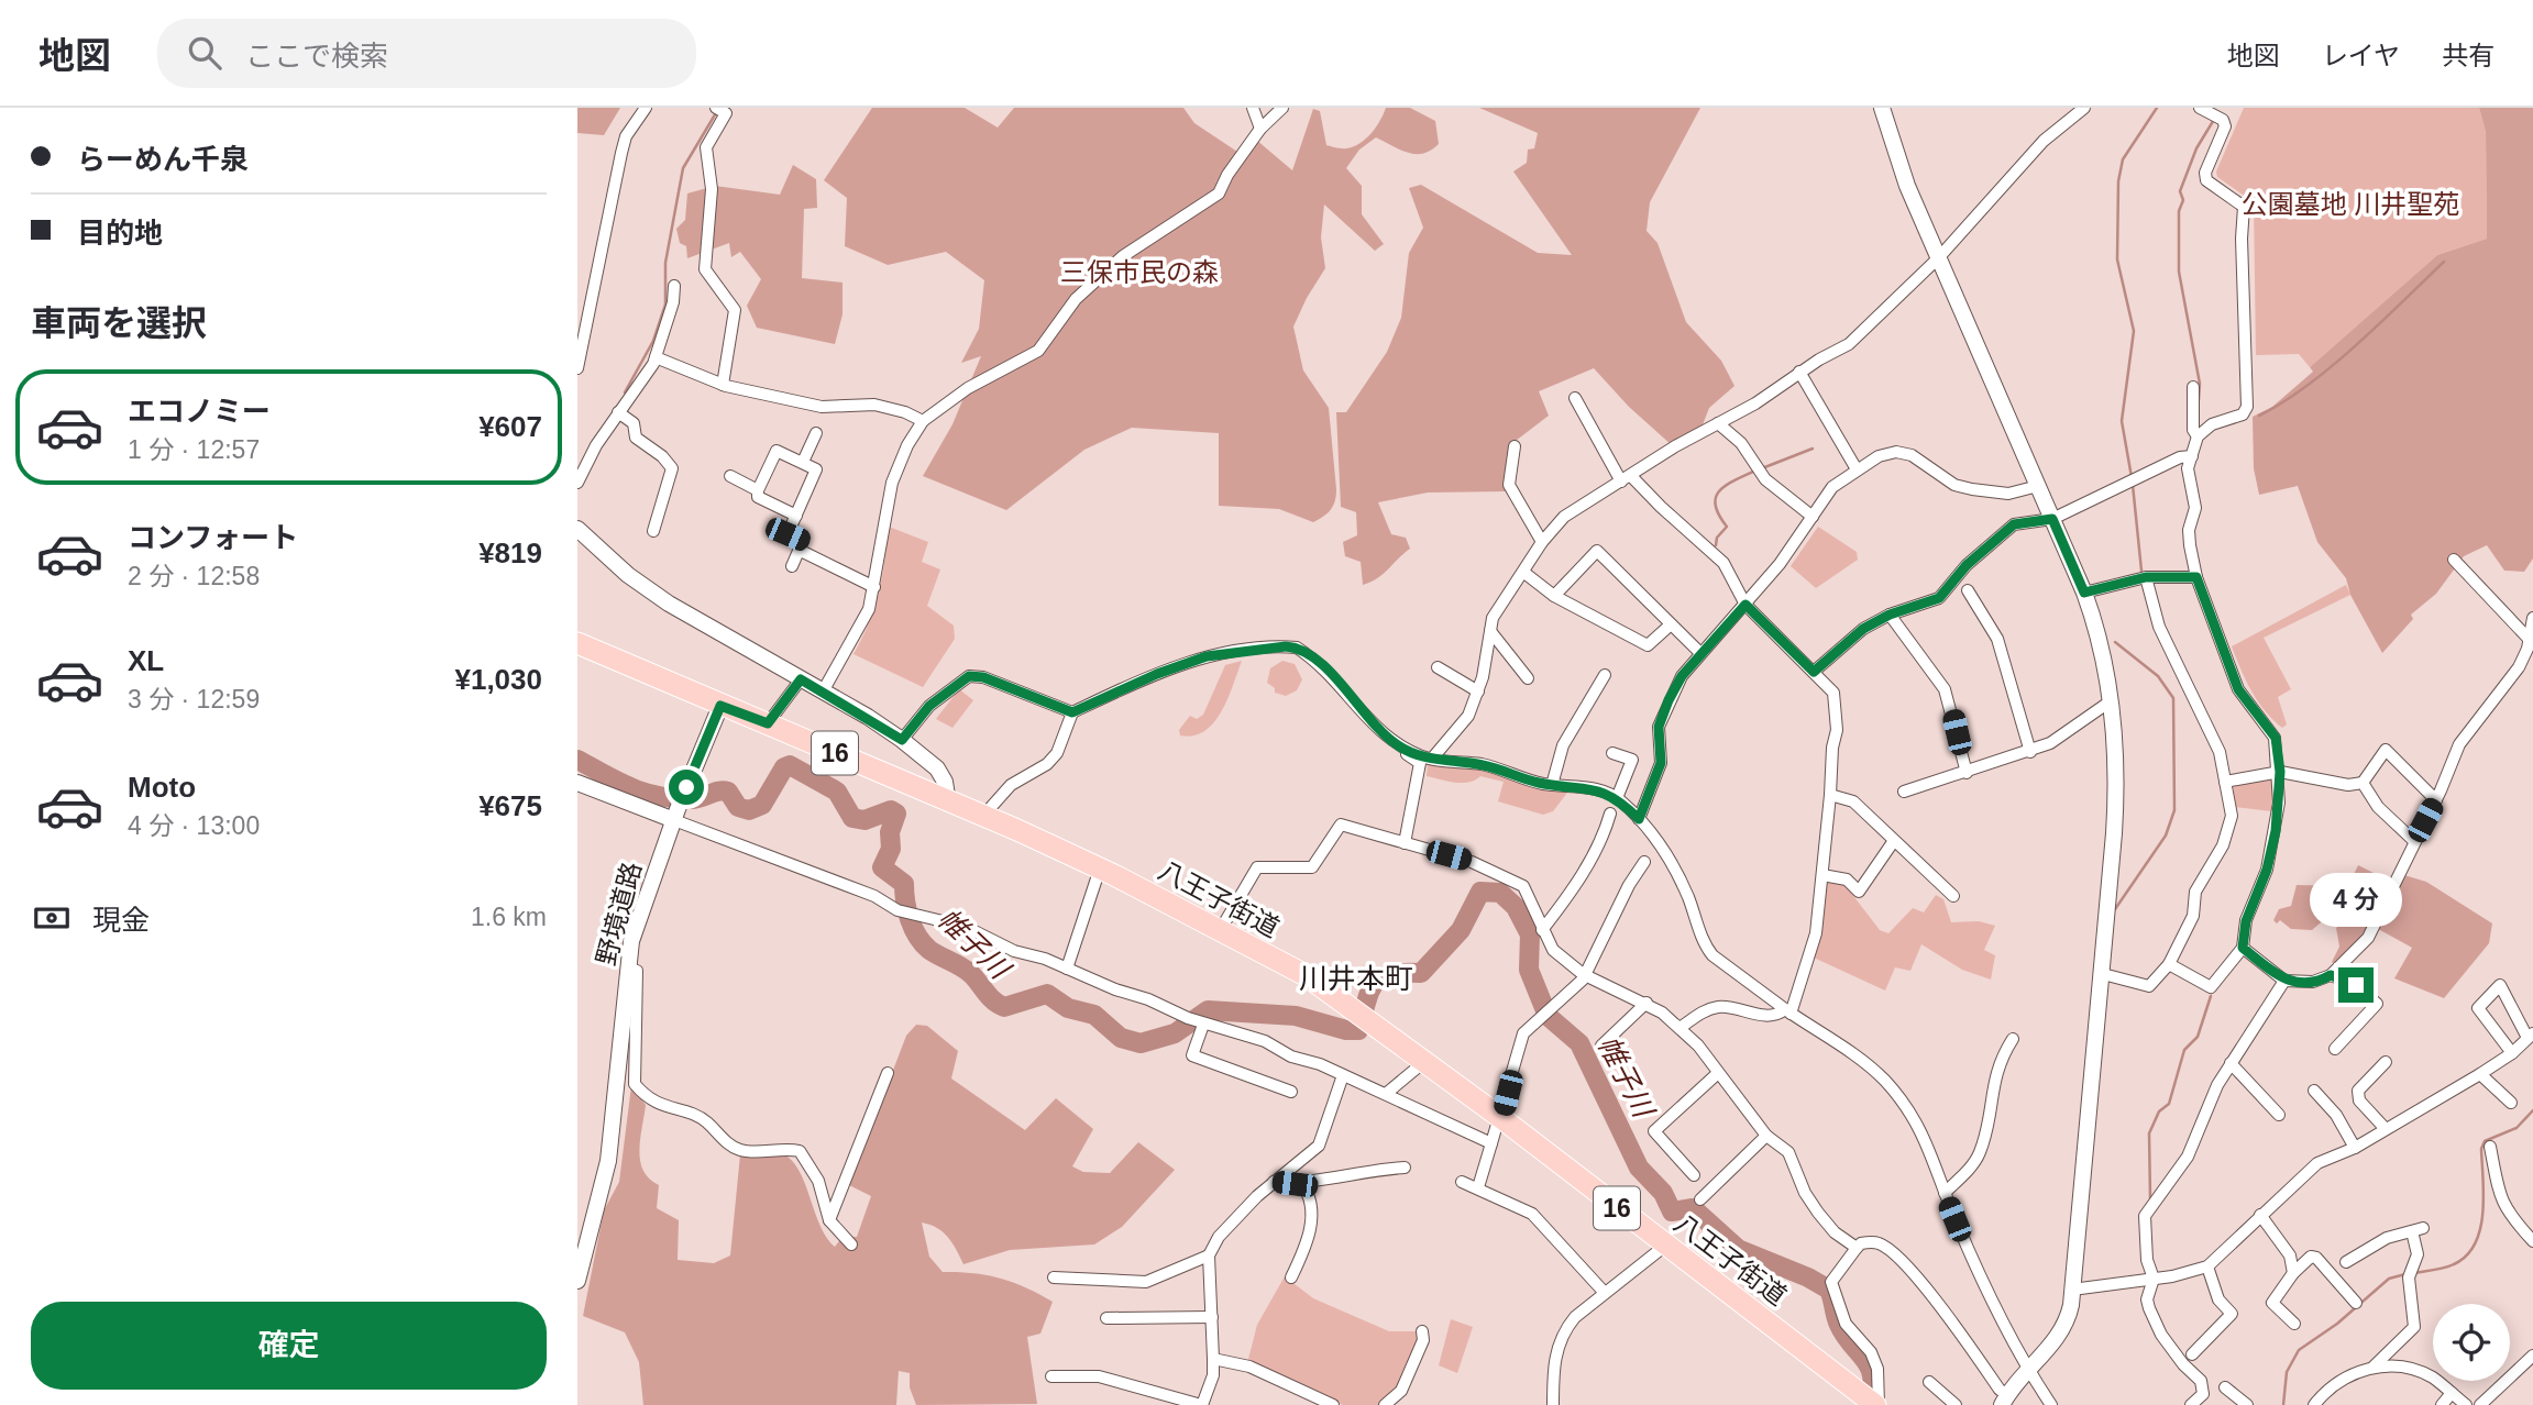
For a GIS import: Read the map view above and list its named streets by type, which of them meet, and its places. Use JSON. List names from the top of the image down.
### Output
{
  "streets": {
    "highway": ["16", "八王子街道"],
    "street": ["野境道路"]
  },
  "crossings": [
    ["八王子街道", "野境道路"]
  ],
  "districts": ["川井本町"],
  "water": ["帷子川"],
  "parks": ["公園墓地 川井聖苑", "三保市民の森"],
  "page": {
    "header": "地図",
    "search": "ここで検索",
    "nav": ["地図", "レイヤ", "共有"],
    "banner": ["らーめん千泉", "目的地"],
    "heading": "車両を選択",
    "list": [
      {
        "name": "エコノミー",
        "note": "1 分 · 12:57",
        "value": "¥607"
      },
      {
        "name": "コンフォート",
        "note": "2 分 · 12:58",
        "value": "¥819"
      },
      {
        "name": "XL",
        "note": "3 分 · 12:59",
        "value": "¥1,030"
      },
      {
        "name": "Moto",
        "note": "4 分 · 13:00",
        "value": "¥675"
      }
    ],
    "bubble": "4 分",
    "pay": ["現金", "1.6 km"],
    "buttons": "確定"
  }
}
